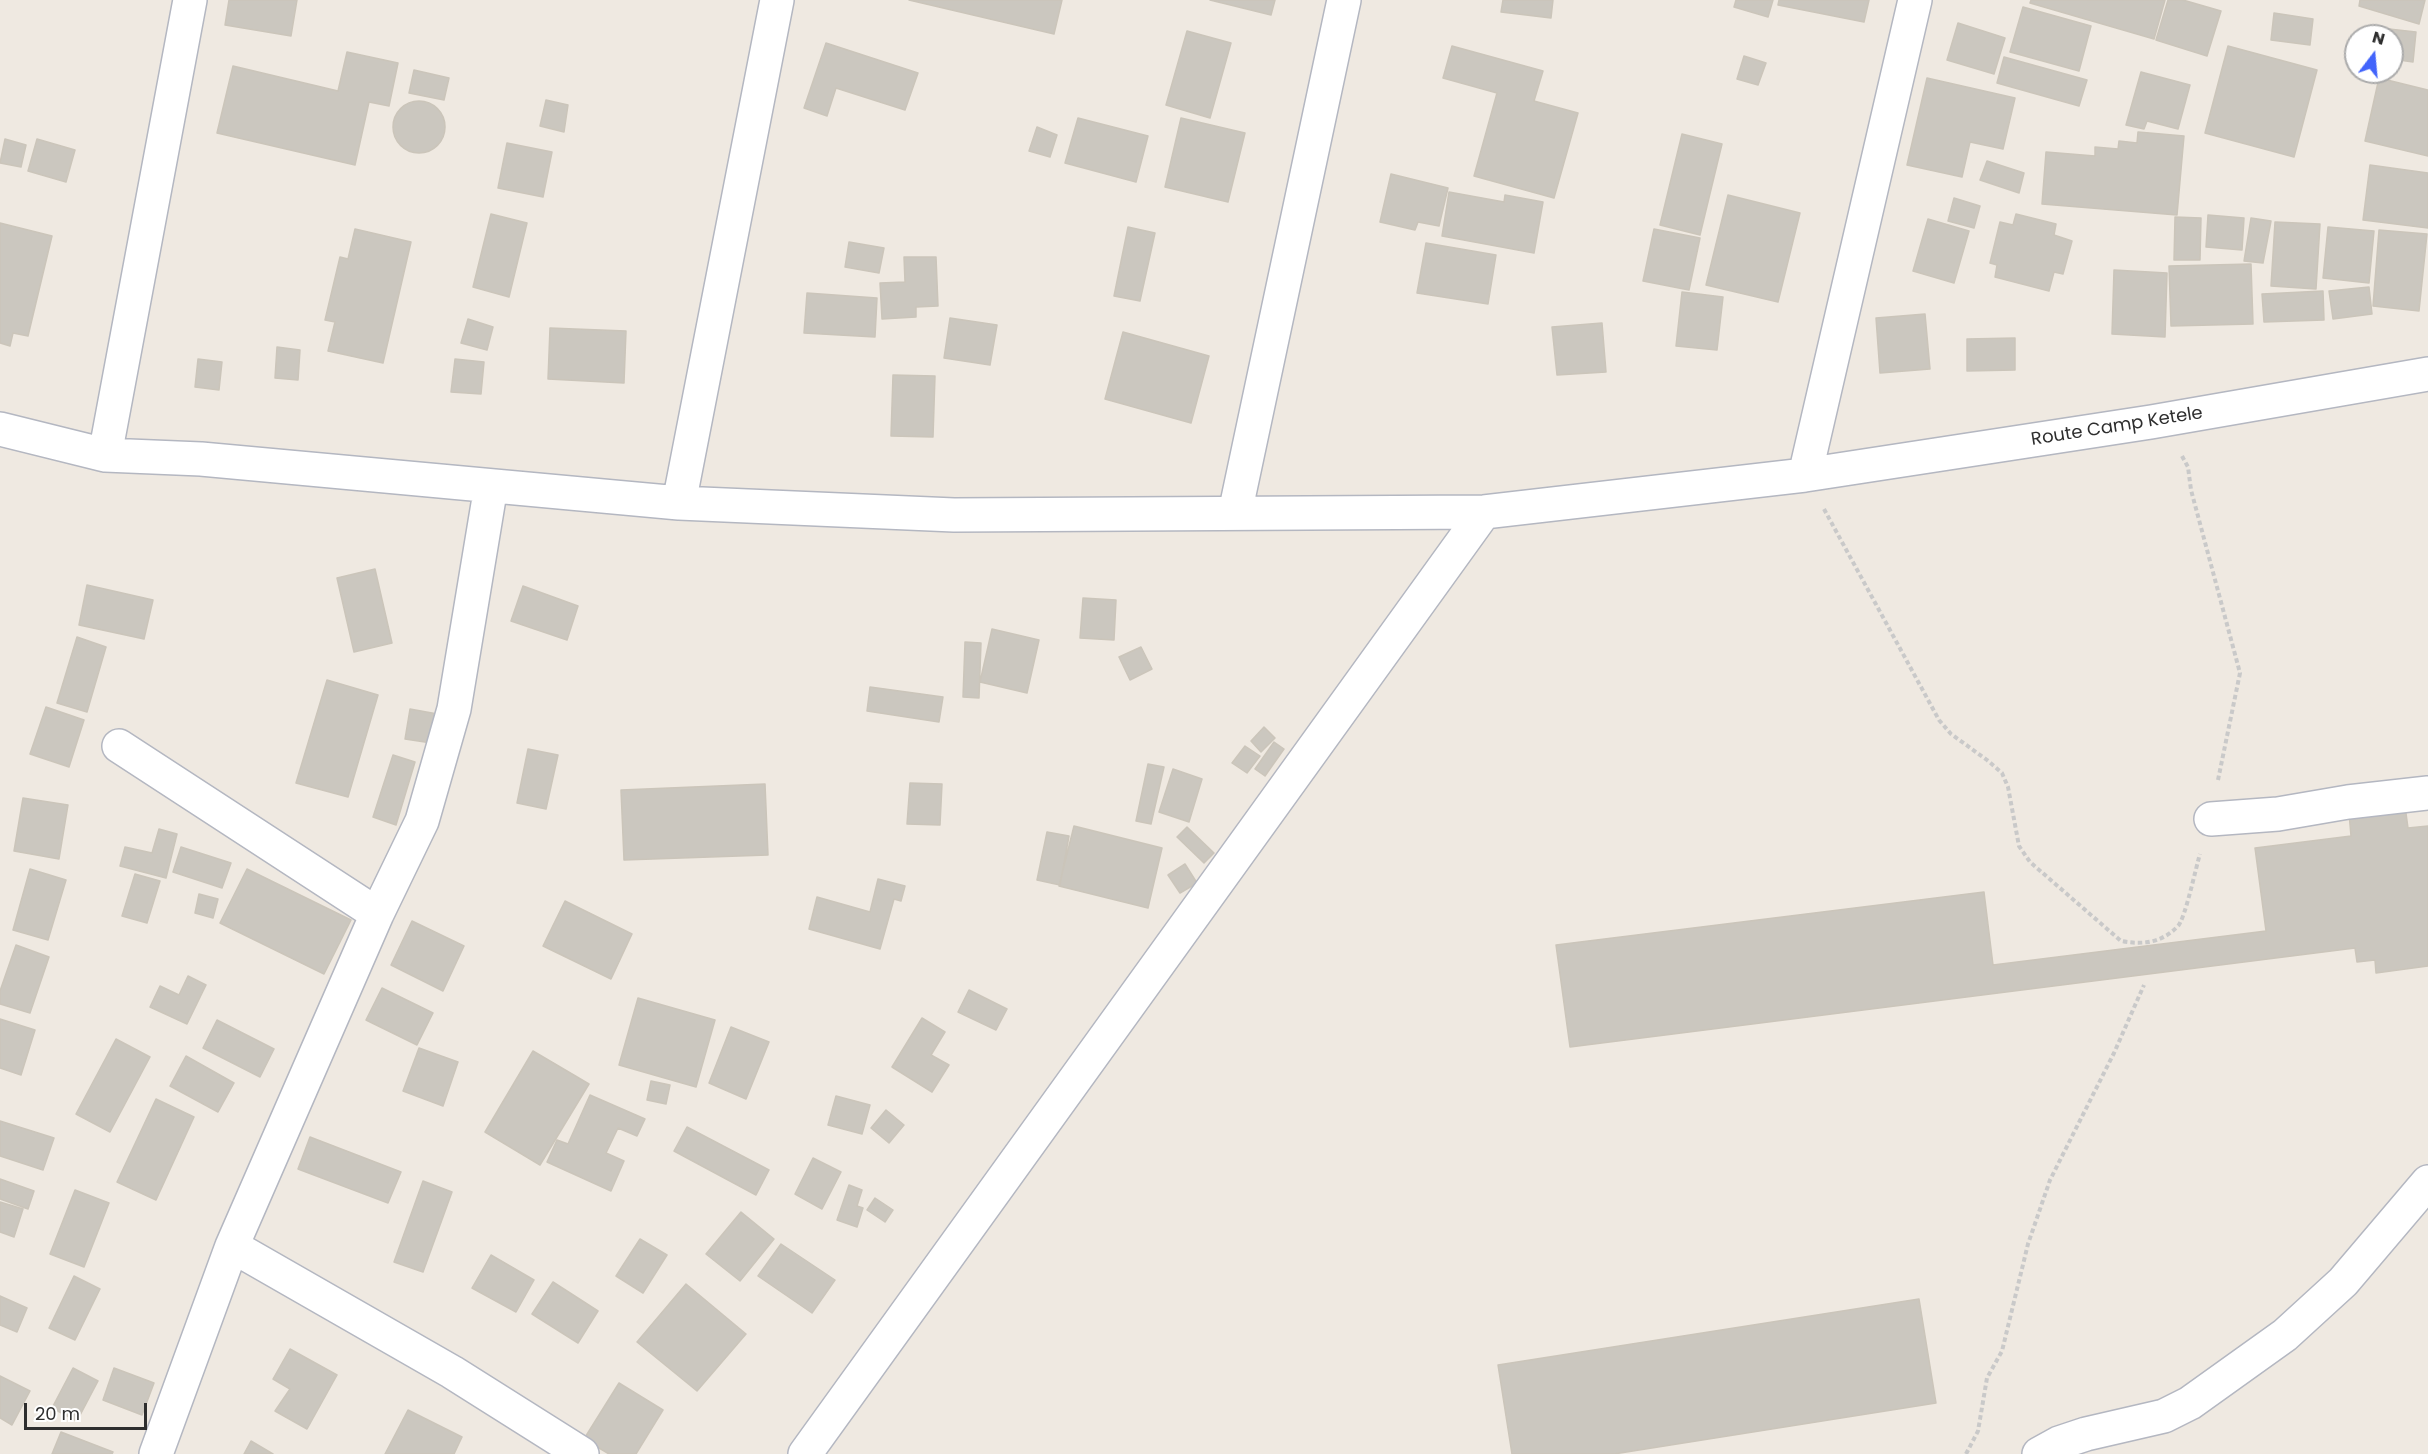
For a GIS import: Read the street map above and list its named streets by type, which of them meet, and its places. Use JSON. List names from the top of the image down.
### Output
{
  "streets": {
    "street": ["Route Camp Ketele"]
  },
  "scale_bar": "20 m",
  "north": "top"
}
